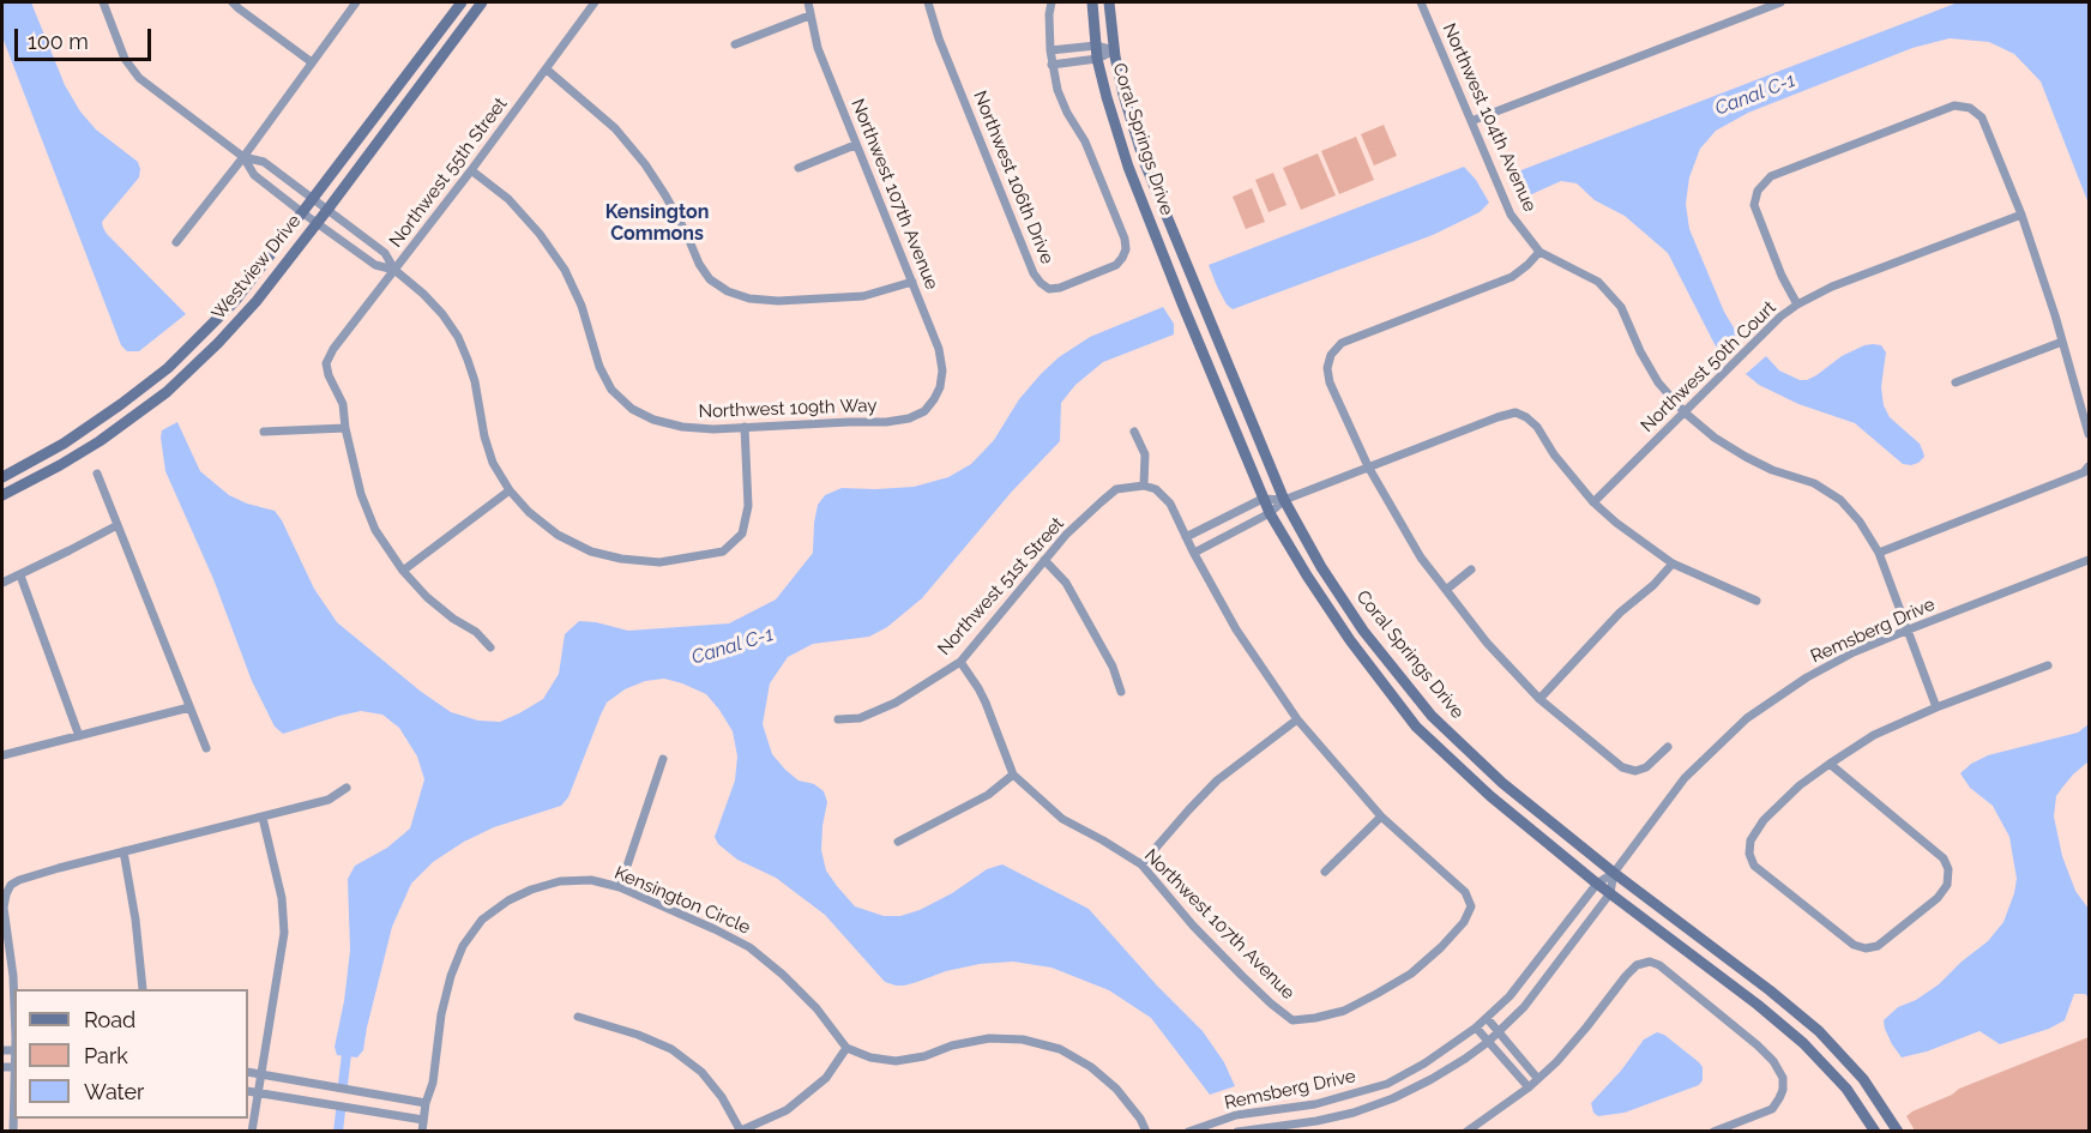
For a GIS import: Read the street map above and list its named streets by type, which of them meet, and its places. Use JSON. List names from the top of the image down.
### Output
{
  "streets": {
    "main road": ["Coral Springs Drive", "Westview Drive"],
    "street": [
      "Northwest 104th Avenue",
      "Northwest 55th Street",
      "Northwest 106th Drive",
      "Northwest 107th Avenue",
      "Northwest 50th Court",
      "Northwest 109th Way",
      "Northwest 51st Street",
      "Remsberg Drive",
      "Kensington Circle"
    ]
  },
  "crossings": [
    ["Northwest 104th Avenue", "Northwest 50th Court"],
    ["Northwest 104th Avenue", "Remsberg Drive"],
    ["Coral Springs Drive", "Remsberg Drive"],
    ["Northwest 55th Street", "Northwest 109th Way"],
    ["Northwest 107th Avenue", "Northwest 109th Way"],
    ["Northwest 107th Avenue", "Northwest 51st Street"]
  ],
  "districts": ["Kensington Commons"],
  "water": ["Canal C-1"],
  "legend": ["Road", "Park", "Water"],
  "scale_bar": "100 m"
}
